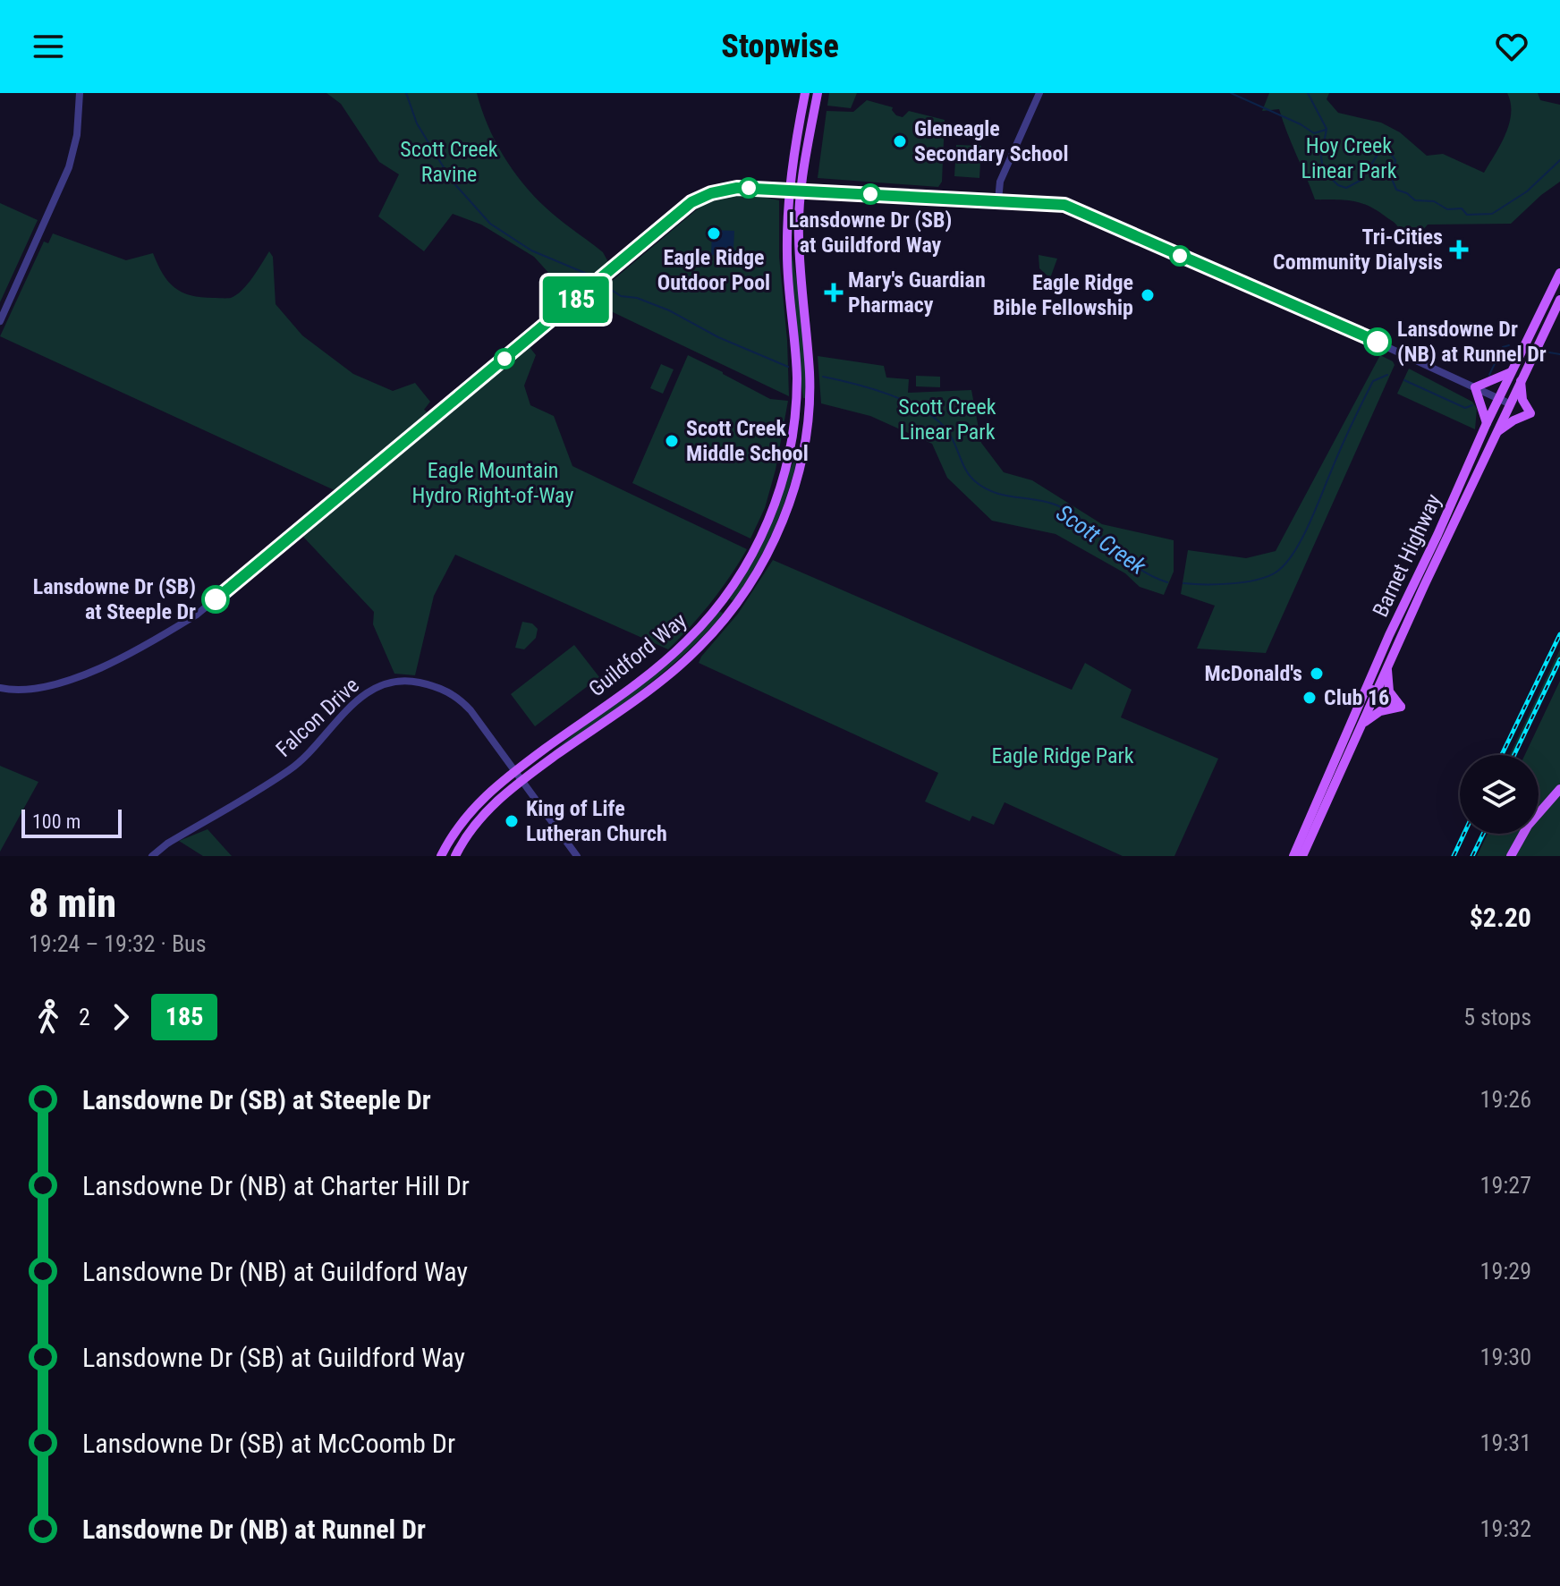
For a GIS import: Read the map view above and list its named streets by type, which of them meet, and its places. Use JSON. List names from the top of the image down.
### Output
{
  "streets": {
    "main road": ["Barnet Highway", "Guildford Way"],
    "street": ["Falcon Drive"]
  },
  "crossings": [
    ["Guildford Way", "Falcon Drive"]
  ],
  "water": ["Scott Creek"],
  "parks": [
    "Hoy Creek Linear Park",
    "Scott Creek Ravine",
    "Scott Creek Linear Park",
    "Eagle Mountain Hydro Right-of-Way",
    "Eagle Ridge Park"
  ],
  "places": {
    "other": [
      "Gleneagle Secondary School",
      "Lansdowne Dr (SB) at Guildford Way",
      "Eagle Ridge Outdoor Pool",
      "Eagle Ridge Bible Fellowship",
      "Lansdowne Dr (NB) at Runnel Dr",
      "Scott Creek Middle School",
      "Lansdowne Dr (SB) at Steeple Dr",
      "McDonald's",
      "Club 16",
      "King of Life Lutheran Church"
    ],
    "health": ["Tri-Cities Community Dialysis", "Mary's Guardian Pharmacy"]
  },
  "lines": ["bus line 185"],
  "scale_bar": "100 m",
  "page": {
    "header": "Stopwise",
    "on_map": "185",
    "scale": "100 m",
    "heading": ["8 min", "19:24 – 19:32 · Bus", "$2.20"],
    "legs": ["2", "185", "5 stops"],
    "list": [
      {
        "name": "Lansdowne Dr (SB) at Steeple Dr",
        "value": "19:26"
      },
      {
        "name": "Lansdowne Dr (NB) at Charter Hill Dr",
        "value": "19:27"
      },
      {
        "name": "Lansdowne Dr (NB) at Guildford Way",
        "value": "19:29"
      },
      {
        "name": "Lansdowne Dr (SB) at Guildford Way",
        "value": "19:30"
      },
      {
        "name": "Lansdowne Dr (SB) at McCoomb Dr",
        "value": "19:31"
      },
      {
        "name": "Lansdowne Dr (NB) at Runnel Dr",
        "value": "19:32"
      }
    ]
  }
}
